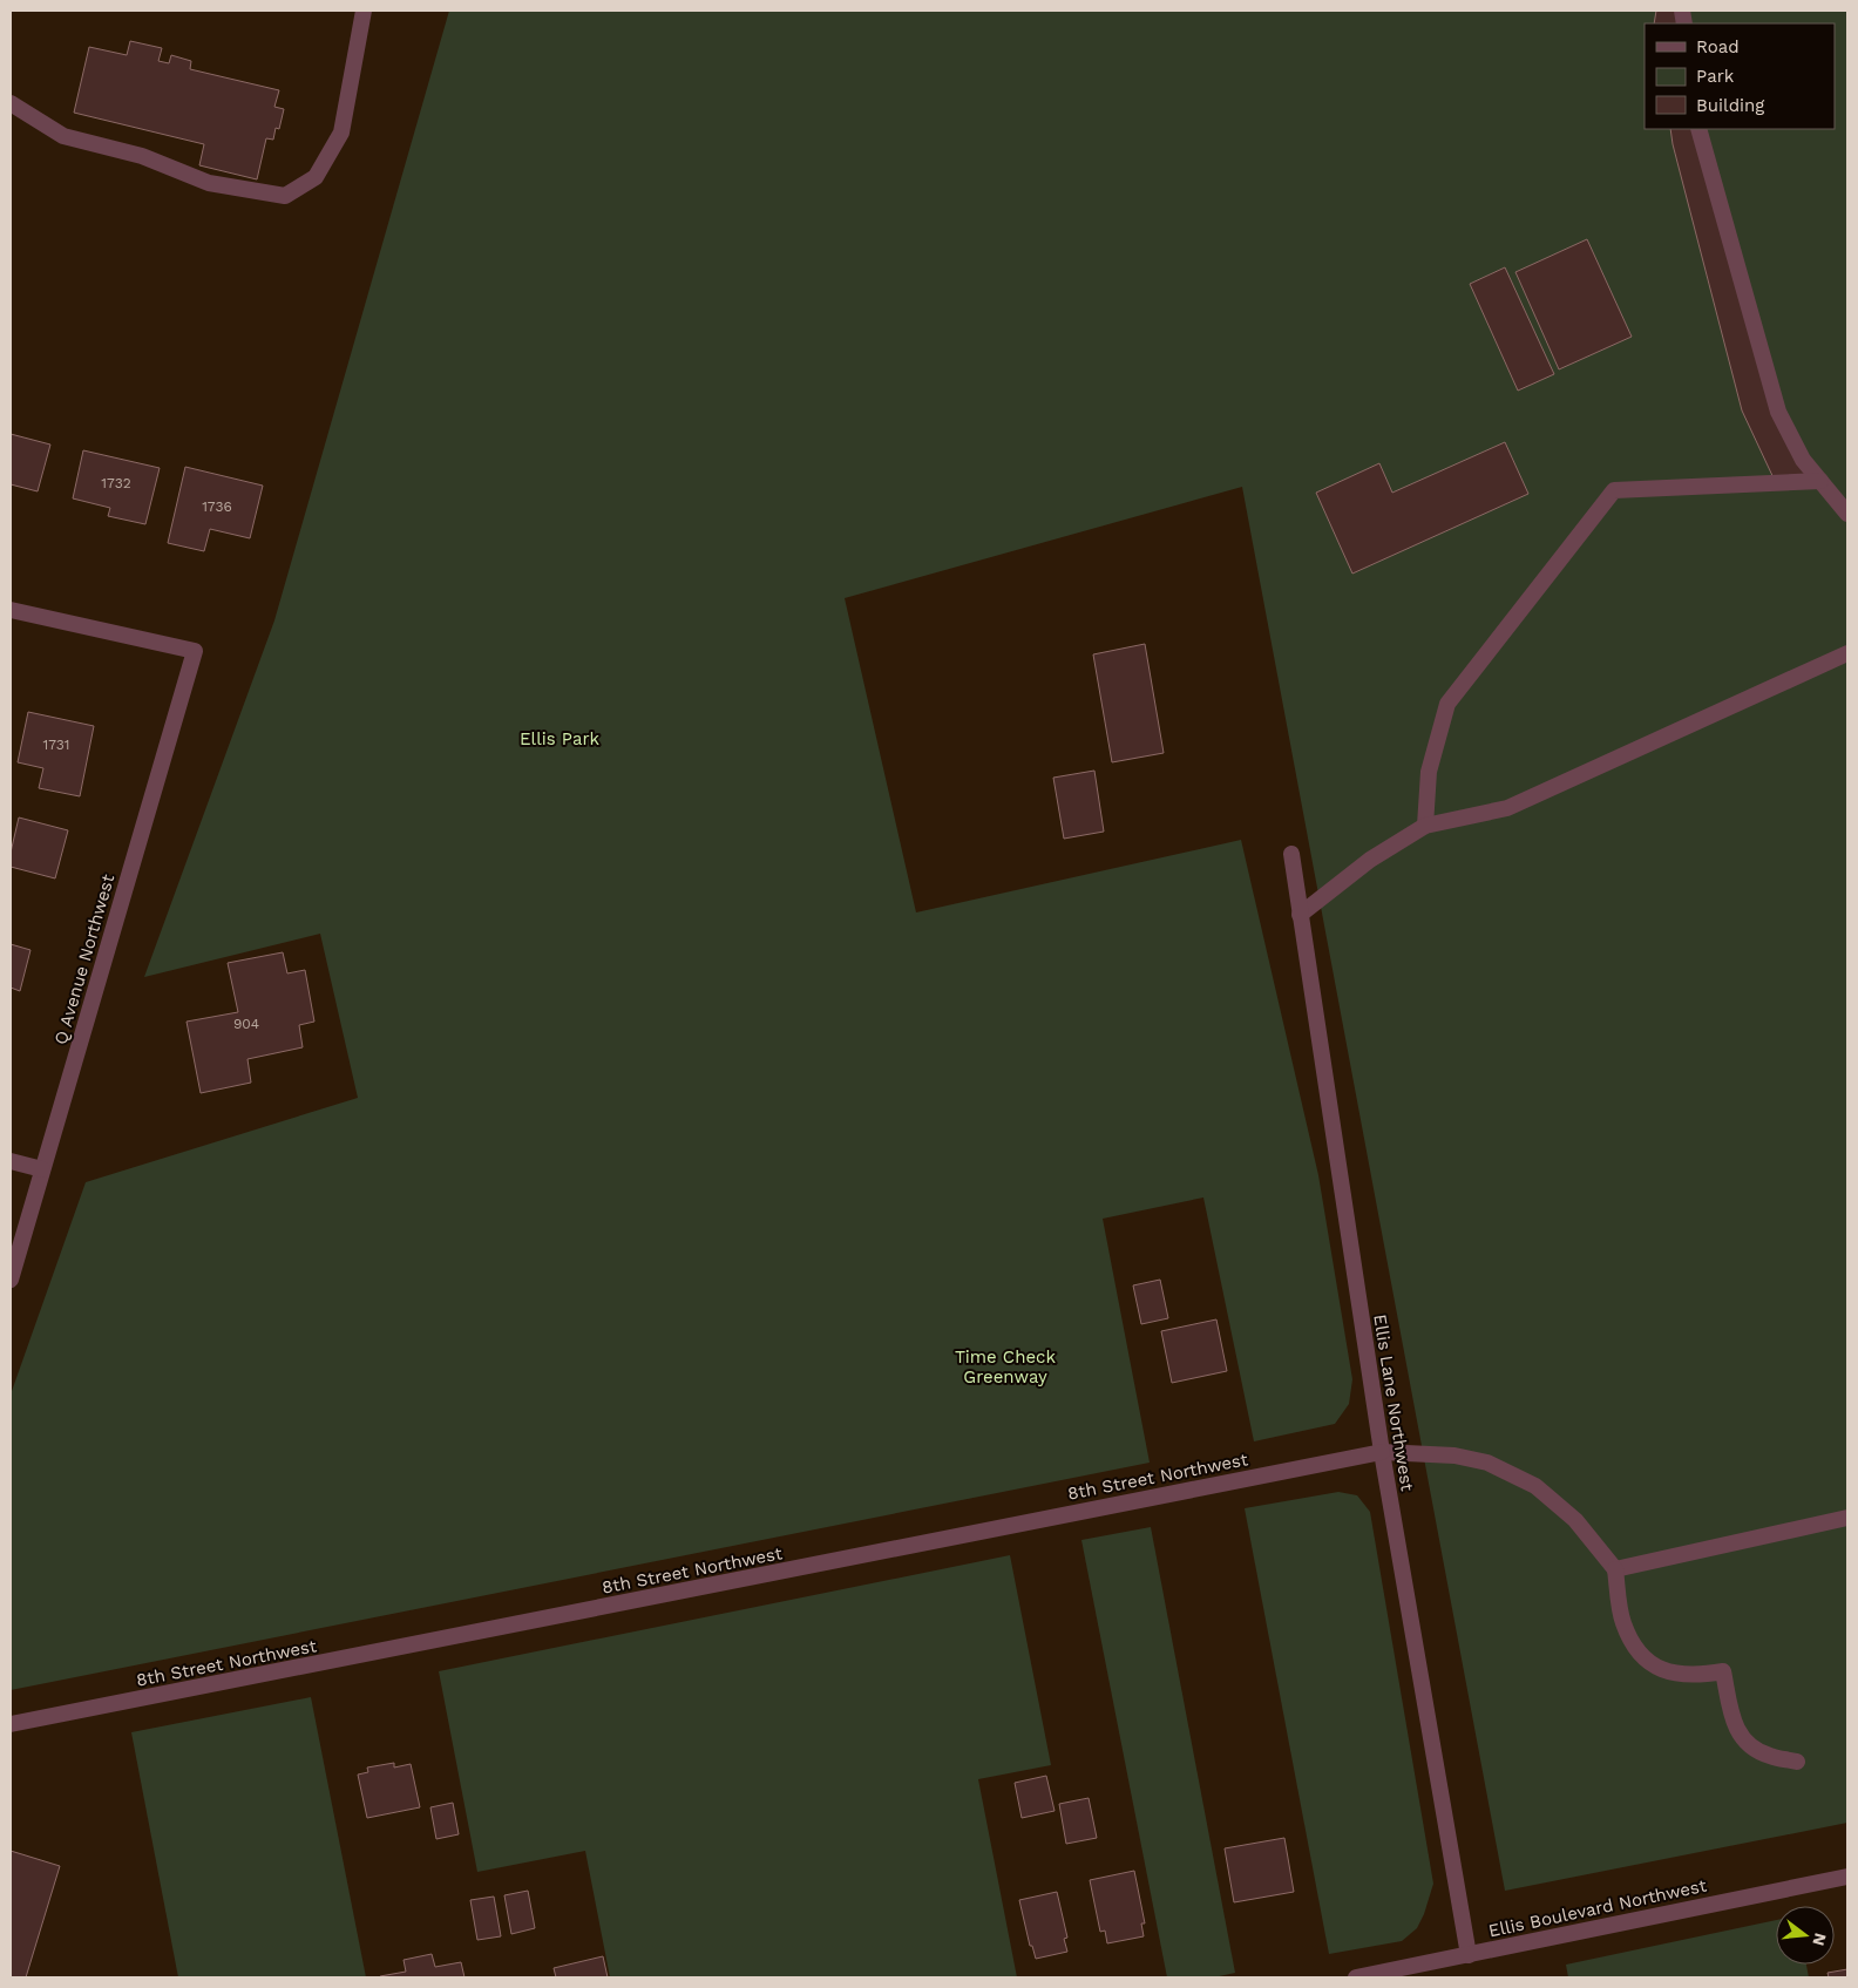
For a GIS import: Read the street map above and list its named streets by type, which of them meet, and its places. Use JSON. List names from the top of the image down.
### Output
{
  "streets": {
    "street": [
      "Q Avenue Northwest",
      "Ellis Lane Northwest",
      "8th Street Northwest",
      "Ellis Boulevard Northwest"
    ]
  },
  "crossings": [
    ["Ellis Lane Northwest", "8th Street Northwest"],
    ["Ellis Lane Northwest", "Ellis Boulevard Northwest"]
  ],
  "parks": ["Ellis Park", "Time Check Greenway"],
  "house_numbers": [
    "1732",
    "1736",
    "1731",
    "904"
  ],
  "legend": ["Road", "Park", "Building"],
  "north": "right"
}
